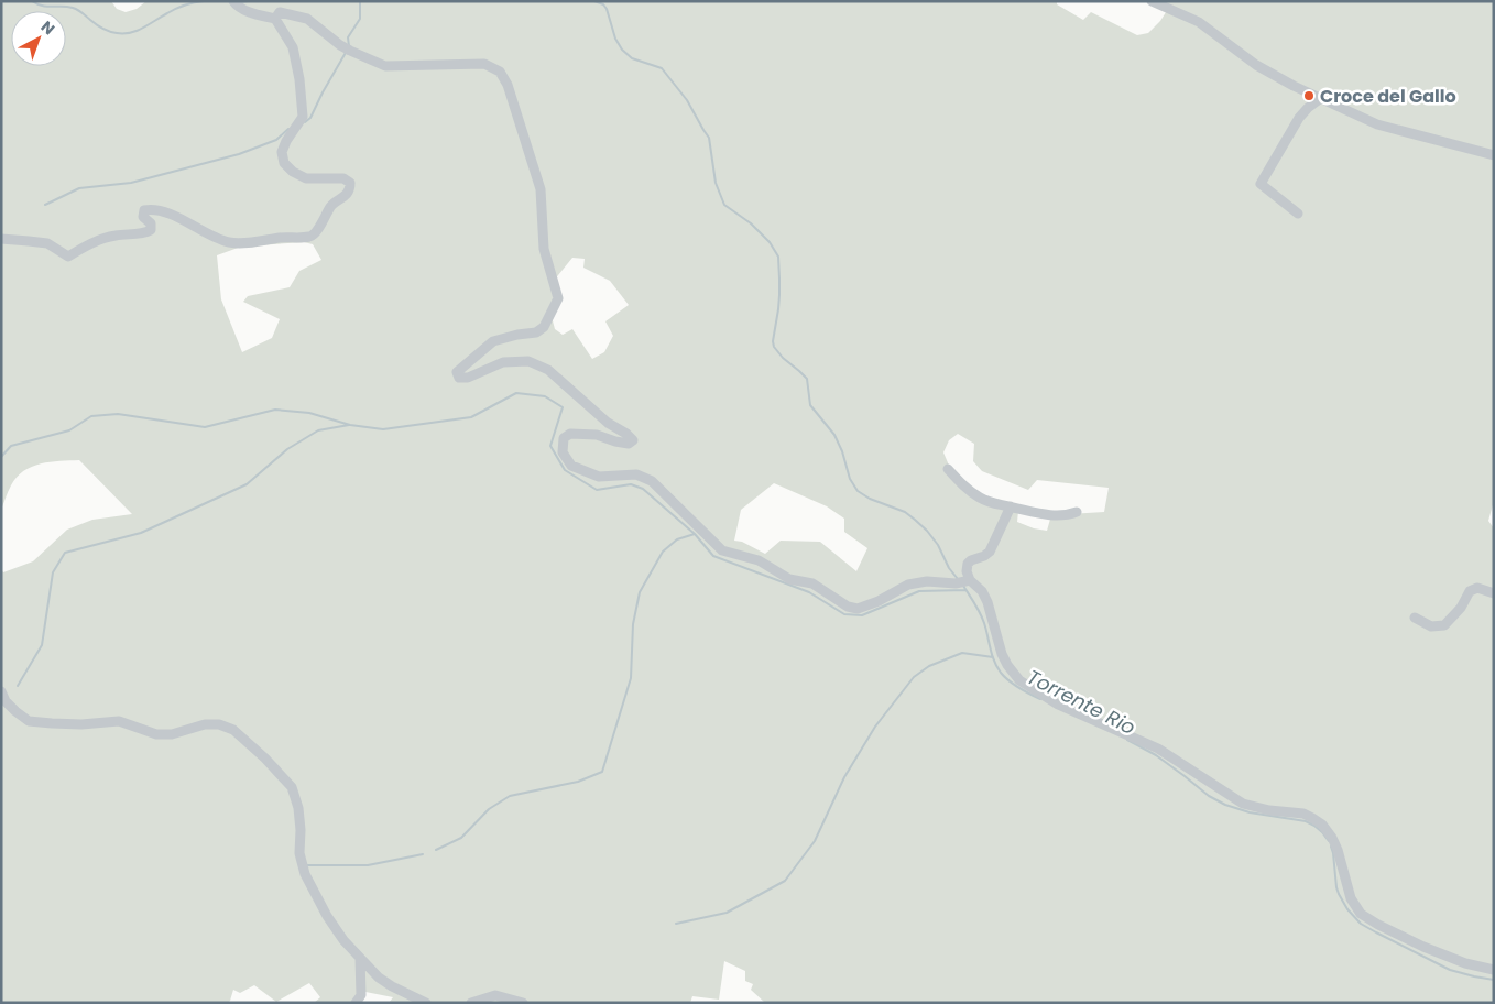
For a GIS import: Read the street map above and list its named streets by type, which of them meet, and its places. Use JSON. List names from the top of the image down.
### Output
{
  "water": ["Torrente Rio"],
  "places": ["Croce del Gallo"],
  "north": "top right"
}
